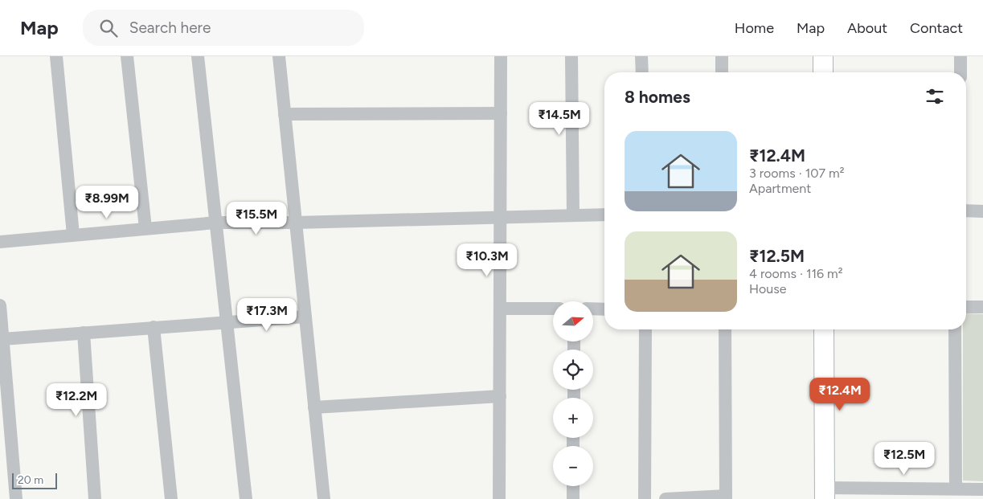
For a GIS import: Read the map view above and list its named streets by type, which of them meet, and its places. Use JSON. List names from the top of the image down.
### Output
{
  "scale_bar": "20 m",
  "north": "right",
  "page": {
    "header": "Map",
    "search": "Search here",
    "nav": [
      "Home",
      "Map",
      "About",
      "Contact"
    ],
    "heading": "8 homes",
    "price": [
      "₹14.5M",
      "₹8.99M",
      "₹15.5M",
      "₹10.3M",
      "₹17.3M",
      "₹12.4M",
      "₹12.2M",
      "₹12.5M"
    ],
    "list": [
      {
        "name": "₹12.4M",
        "note": "3 rooms · 107 m² · Apartment"
      },
      {
        "name": "₹12.5M",
        "note": "4 rooms · 116 m² · House"
      }
    ],
    "map_buttons": ["+", "−"],
    "scale": "20 m"
  }
}
